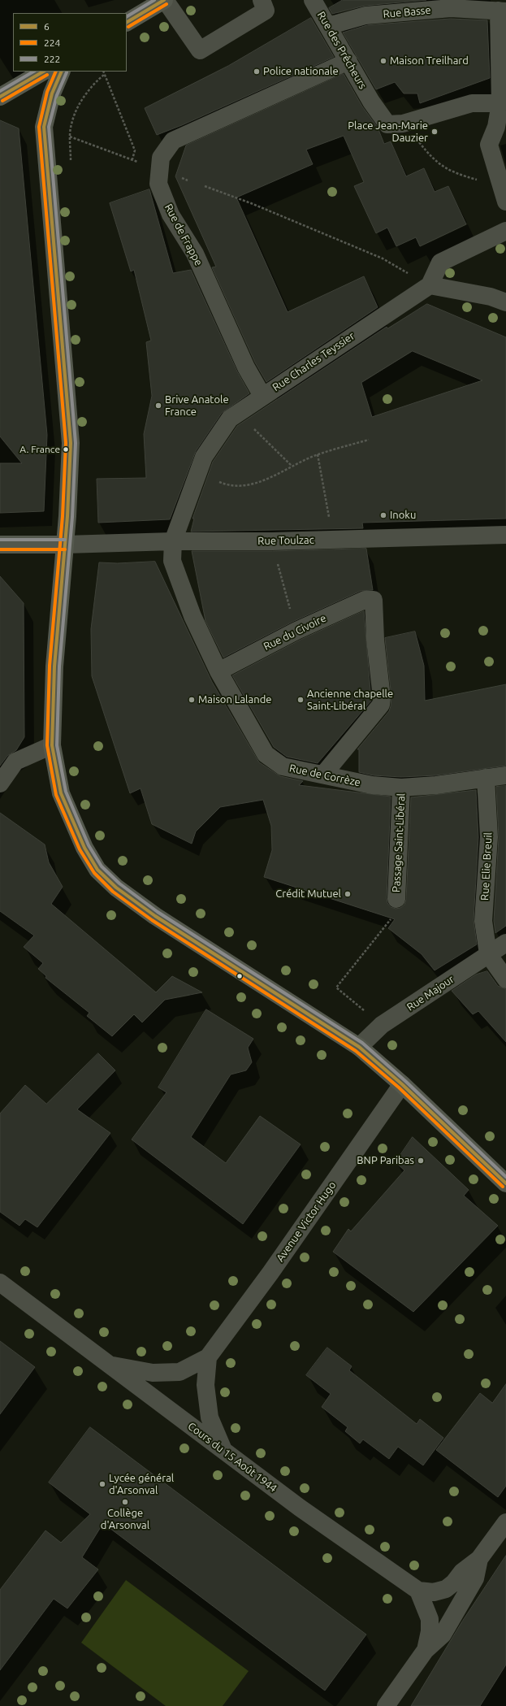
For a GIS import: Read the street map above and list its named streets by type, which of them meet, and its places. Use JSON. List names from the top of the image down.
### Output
{
  "streets": {
    "street": [
      "Rue Basse",
      "Rue des Prêcheurs",
      "Rue de Frappe",
      "Rue Charles Teyssier",
      "Rue Toulzac",
      "Rue du Civoire",
      "Rue de Corrèze",
      "Passage Saint-Libéral",
      "Rue Elie Breuil",
      "Rue Majour",
      "Avenue Victor Hugo",
      "Cours du 15 Août 1944"
    ]
  },
  "crossings": [
    ["Rue Basse", "Rue des Prêcheurs"],
    ["Rue des Prêcheurs", "Rue de Frappe"],
    ["Rue de Frappe", "Rue Charles Teyssier"],
    ["Rue Charles Teyssier", "Rue Toulzac"],
    ["Rue Charles Teyssier", "Rue de Corrèze"],
    ["Rue Toulzac", "Rue de Corrèze"],
    ["Rue du Civoire", "Rue de Corrèze"],
    ["Rue de Corrèze", "Passage Saint-Libéral"],
    ["Rue de Corrèze", "Rue Elie Breuil"],
    ["Rue Elie Breuil", "Rue Majour"],
    ["Avenue Victor Hugo", "Cours du 15 Août 1944"]
  ],
  "places": [
    "Maison Treilhard",
    "Police nationale",
    "Place Jean-Marie Dauzier",
    "Brive Anatole France",
    "A. France",
    "Inoku",
    "Maison Lalande",
    "Ancienne chapelle Saint-Libéral",
    "Crédit Mutuel",
    "BNP Paribas",
    "Lycée général d'Arsonval",
    "Collège d'Arsonval"
  ],
  "lines": ["transit line 6", "transit line 222", "transit line 224"],
  "legend": ["6", "224", "222"]
}
